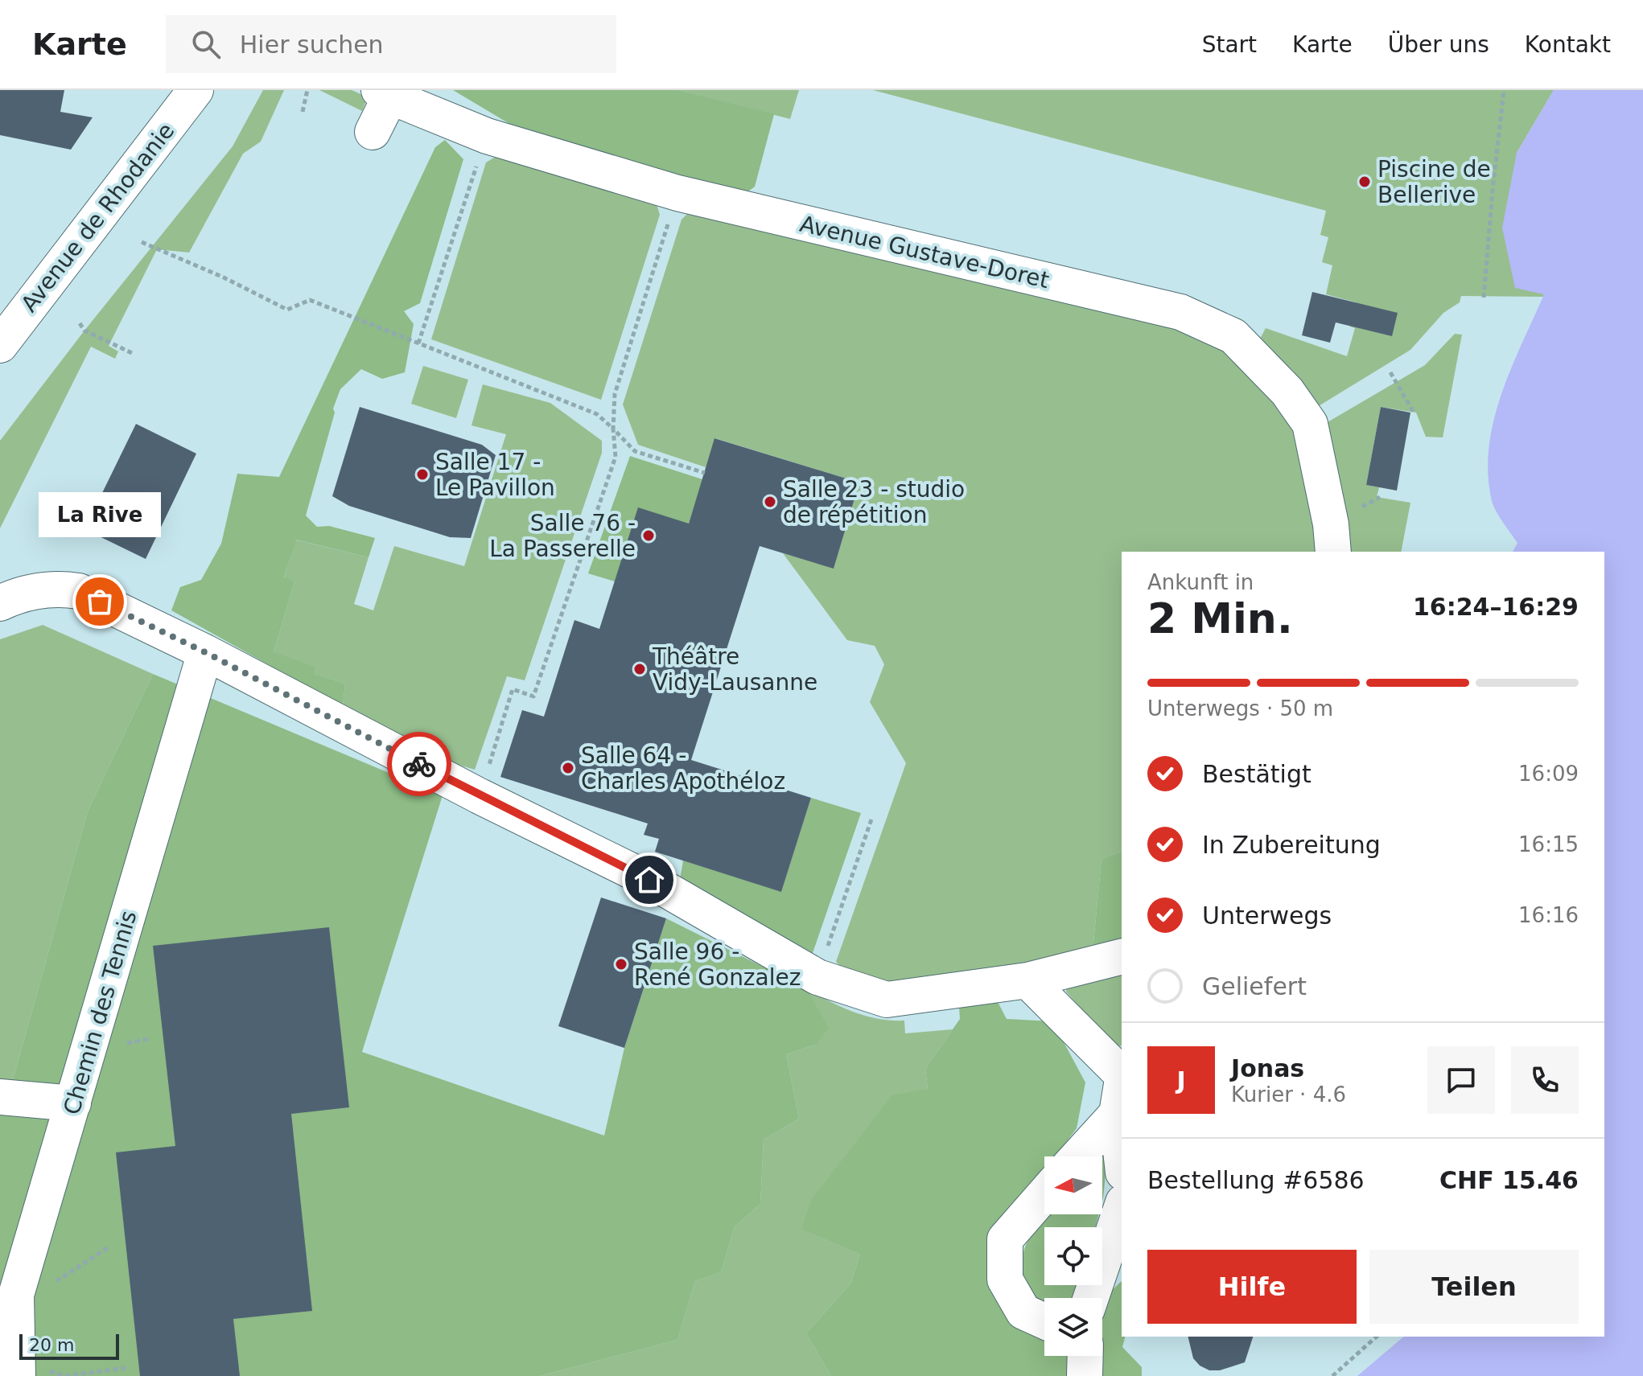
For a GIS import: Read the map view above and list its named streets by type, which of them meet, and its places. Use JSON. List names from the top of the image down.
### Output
{
  "streets": {
    "street": ["Avenue de Rhodanie", "Avenue Gustave-Doret", "Chemin des Tennis"]
  },
  "places": [
    "Piscine de Bellerive",
    "Salle 17 - Le Pavillon",
    "Salle 23 - studio de répétition",
    "Salle 76 - La Passerelle",
    "La Rive",
    "Théâtre Vidy-Lausanne",
    "Salle 64 - Charles Apothéloz",
    "Salle 96 - René Gonzalez"
  ],
  "scale_bar": "20 m",
  "north": "left",
  "page": {
    "header": "Karte",
    "search": "Hier suchen",
    "nav": [
      "Start",
      "Karte",
      "Über uns",
      "Kontakt"
    ],
    "bubble": "La Rive",
    "heading": ["2 Min.", "Ankunft in", "16:24–16:29"],
    "panel": [
      "Jonas",
      "Kurier · 4.6",
      "Bestellung #6586",
      "CHF 15.46"
    ],
    "bar": "Unterwegs · 50 m",
    "list": [
      ["Bestätigt", "16:09"],
      ["In Zubereitung", "16:15"],
      ["Unterwegs", "16:16"],
      "Geliefert"
    ],
    "round": "J",
    "buttons": ["Hilfe", "Teilen"],
    "scale": "20 m"
  }
}
